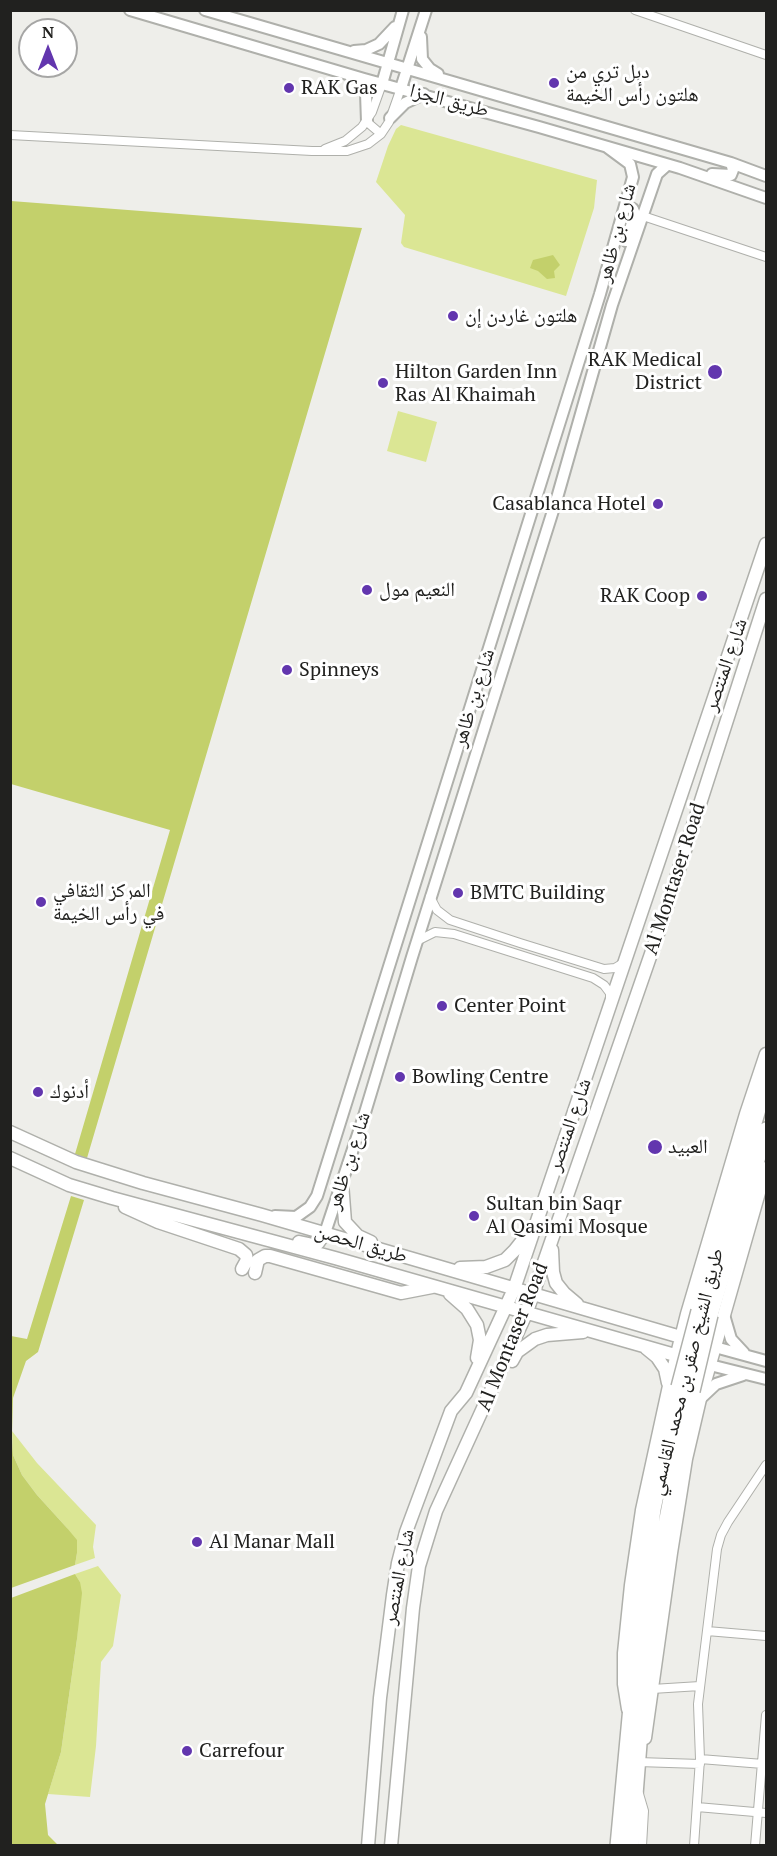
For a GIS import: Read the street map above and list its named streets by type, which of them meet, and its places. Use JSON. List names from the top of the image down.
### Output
{
  "streets": {
    "highway": ["طريق الشيخ صقر بن محمد القاسمي"],
    "main road": ["شارع المنتصر", "Al Montaser Road", "طريق الحصن"],
    "street": ["طريق الجزا", "شارع بن ظاهر"]
  },
  "crossings": [
    ["طريق الجزا", "شارع بن ظاهر"],
    ["شارع بن ظاهر", "طريق الحصن"],
    ["شارع المنتصر", "طريق الحصن"],
    ["Al Montaser Road", "طريق الحصن"]
  ],
  "places": [
    "دبل تري من هلتون رأس الخيمة",
    "RAK Gas",
    "هلتون غاردن إن",
    "RAK Medical District",
    "Hilton Garden Inn Ras Al Khaimah",
    "Casablanca Hotel",
    "النعيم مول",
    "RAK Coop",
    "Spinneys",
    "BMTC Building",
    "المركز الثقافي في رأس الخيمة",
    "Center Point",
    "Bowling Centre",
    "أدنوك",
    "العبيد",
    "Sultan bin Saqr Al Qasimi Mosque",
    "Al Manar Mall",
    "Carrefour"
  ],
  "north": "top"
}
